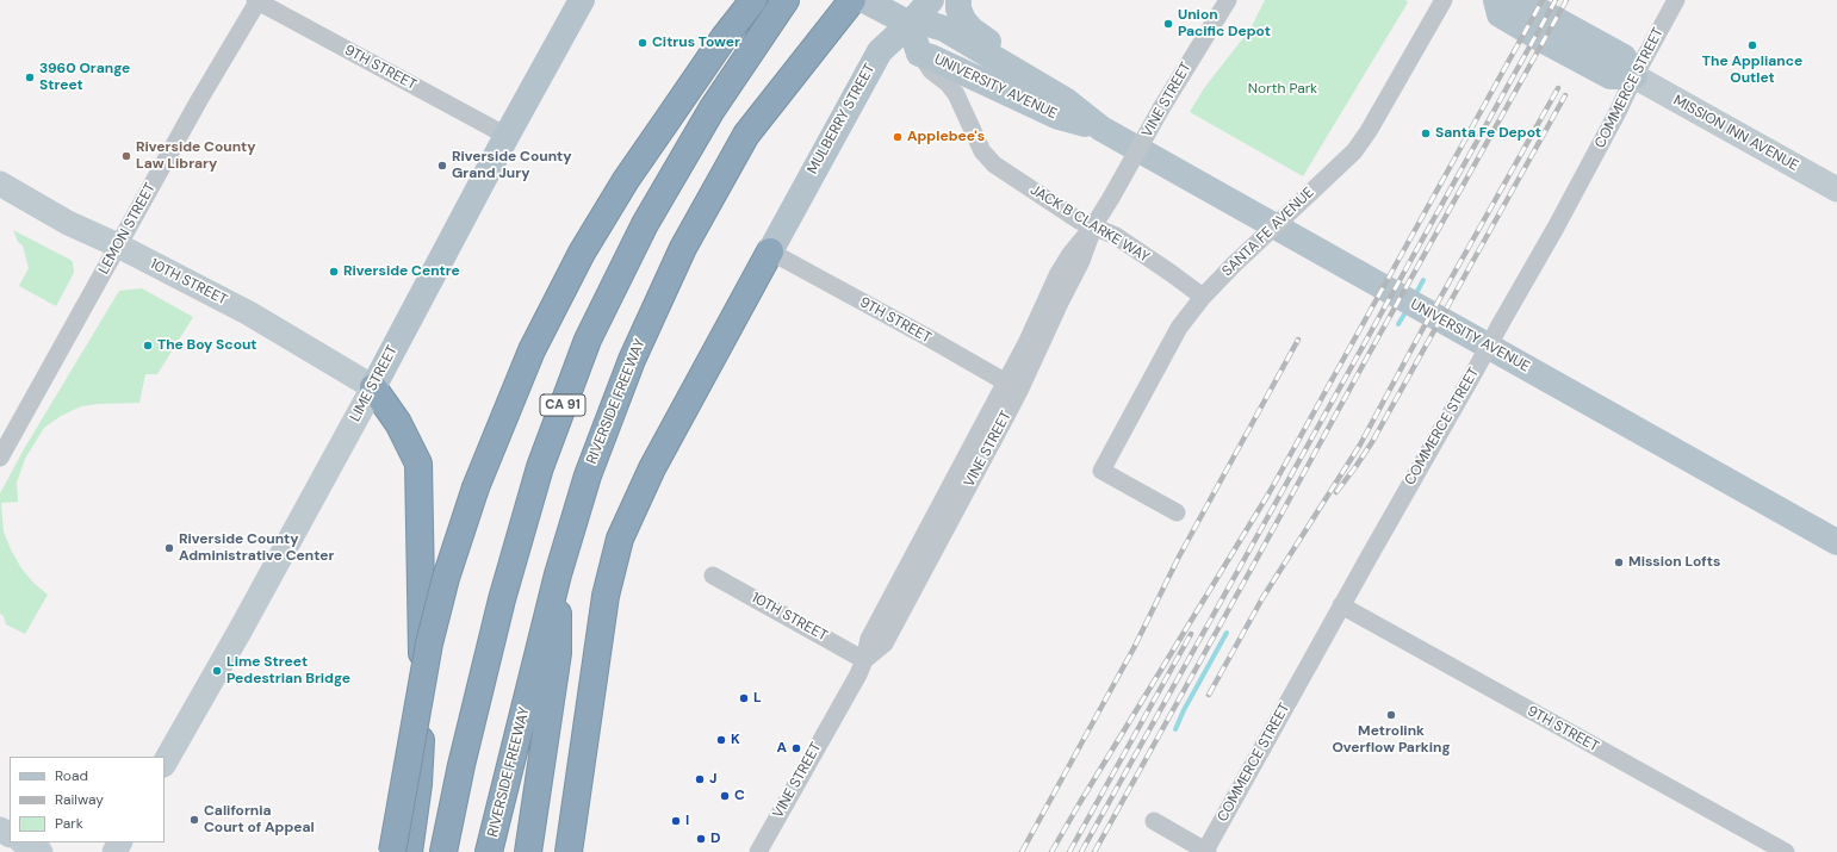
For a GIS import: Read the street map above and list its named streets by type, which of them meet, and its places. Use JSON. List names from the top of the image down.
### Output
{
  "streets": {
    "highway": ["RIVERSIDE FREEWAY", "CA 91"],
    "main road": [
      "UNIVERSITY AVENUE",
      "MULBERRY STREET",
      "MISSION INN AVENUE",
      "10TH STREET",
      "LIME STREET"
    ],
    "street": [
      "9TH STREET",
      "COMMERCE STREET",
      "VINE STREET",
      "JACK B CLARKE WAY",
      "LEMON STREET",
      "SANTA FE AVENUE"
    ]
  },
  "crossings": [
    ["9TH STREET", "COMMERCE STREET"],
    ["9TH STREET", "VINE STREET"],
    ["9TH STREET", "MULBERRY STREET"],
    ["9TH STREET", "LEMON STREET"],
    ["9TH STREET", "LIME STREET"],
    ["UNIVERSITY AVENUE", "MULBERRY STREET"],
    ["UNIVERSITY AVENUE", "JACK B CLARKE WAY"],
    ["COMMERCE STREET", "MISSION INN AVENUE"],
    ["VINE STREET", "JACK B CLARKE WAY"],
    ["VINE STREET", "10TH STREET"],
    ["JACK B CLARKE WAY", "SANTA FE AVENUE"],
    ["LEMON STREET", "10TH STREET"],
    ["10TH STREET", "LIME STREET"]
  ],
  "parks": ["North Park"],
  "places": [
    "Union Pacific Depot",
    "Citrus Tower",
    "The Appliance Outlet",
    "3960 Orange Street",
    "Santa Fe Depot",
    "Applebee's",
    "Riverside County Law Library",
    "Riverside County Grand Jury",
    "Riverside Centre",
    "The Boy Scout",
    "Riverside County Administrative Center",
    "Mission Lofts",
    "Lime Street Pedestrian Bridge",
    "L",
    "Metrolink Overflow Parking",
    "K",
    "A",
    "J",
    "C",
    "California Court of Appeal",
    "I",
    "D"
  ],
  "legend": ["Road", "Railway", "Park"]
}
